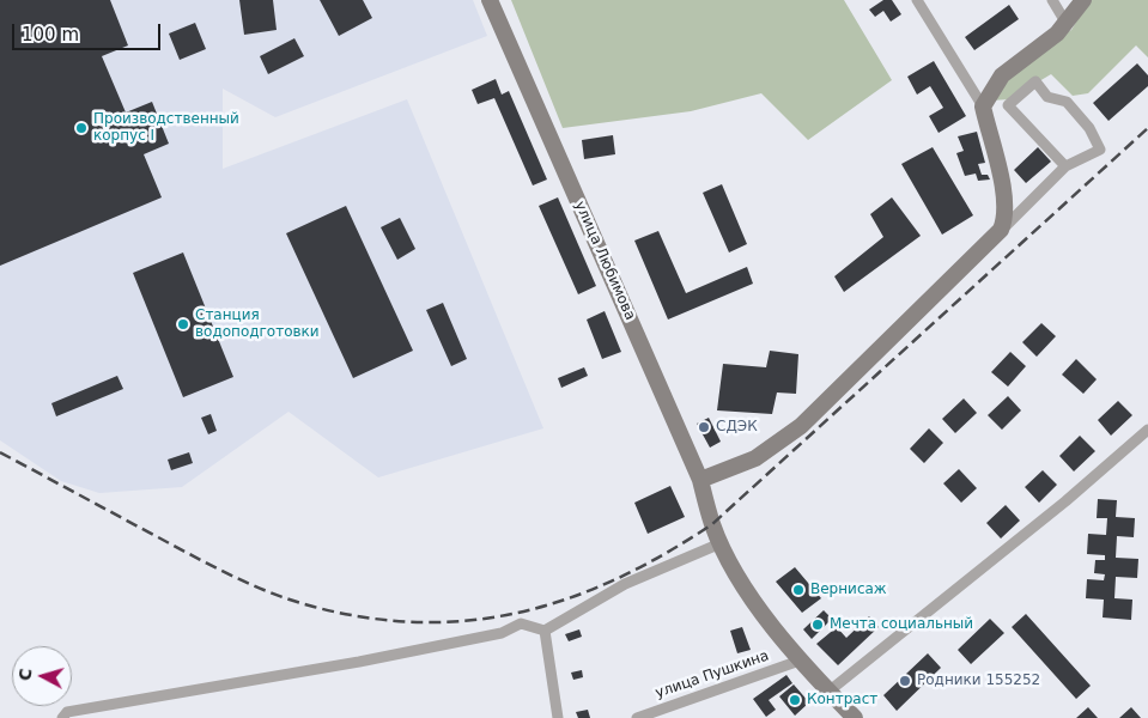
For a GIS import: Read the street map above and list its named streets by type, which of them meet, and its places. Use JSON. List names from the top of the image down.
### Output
{
  "streets": {
    "main road": ["улица Любимова"],
    "street": ["улица Пушкина"]
  },
  "crossings": [
    ["улица Любимова", "улица Пушкина"]
  ],
  "places": [
    "Производственный корпус I",
    "Станция водоподготовки",
    "СДЭК",
    "Вернисаж",
    "Мечта социальный",
    "Родники 155252",
    "Контраст"
  ],
  "scale_bar": "100 m",
  "north": "left"
}
